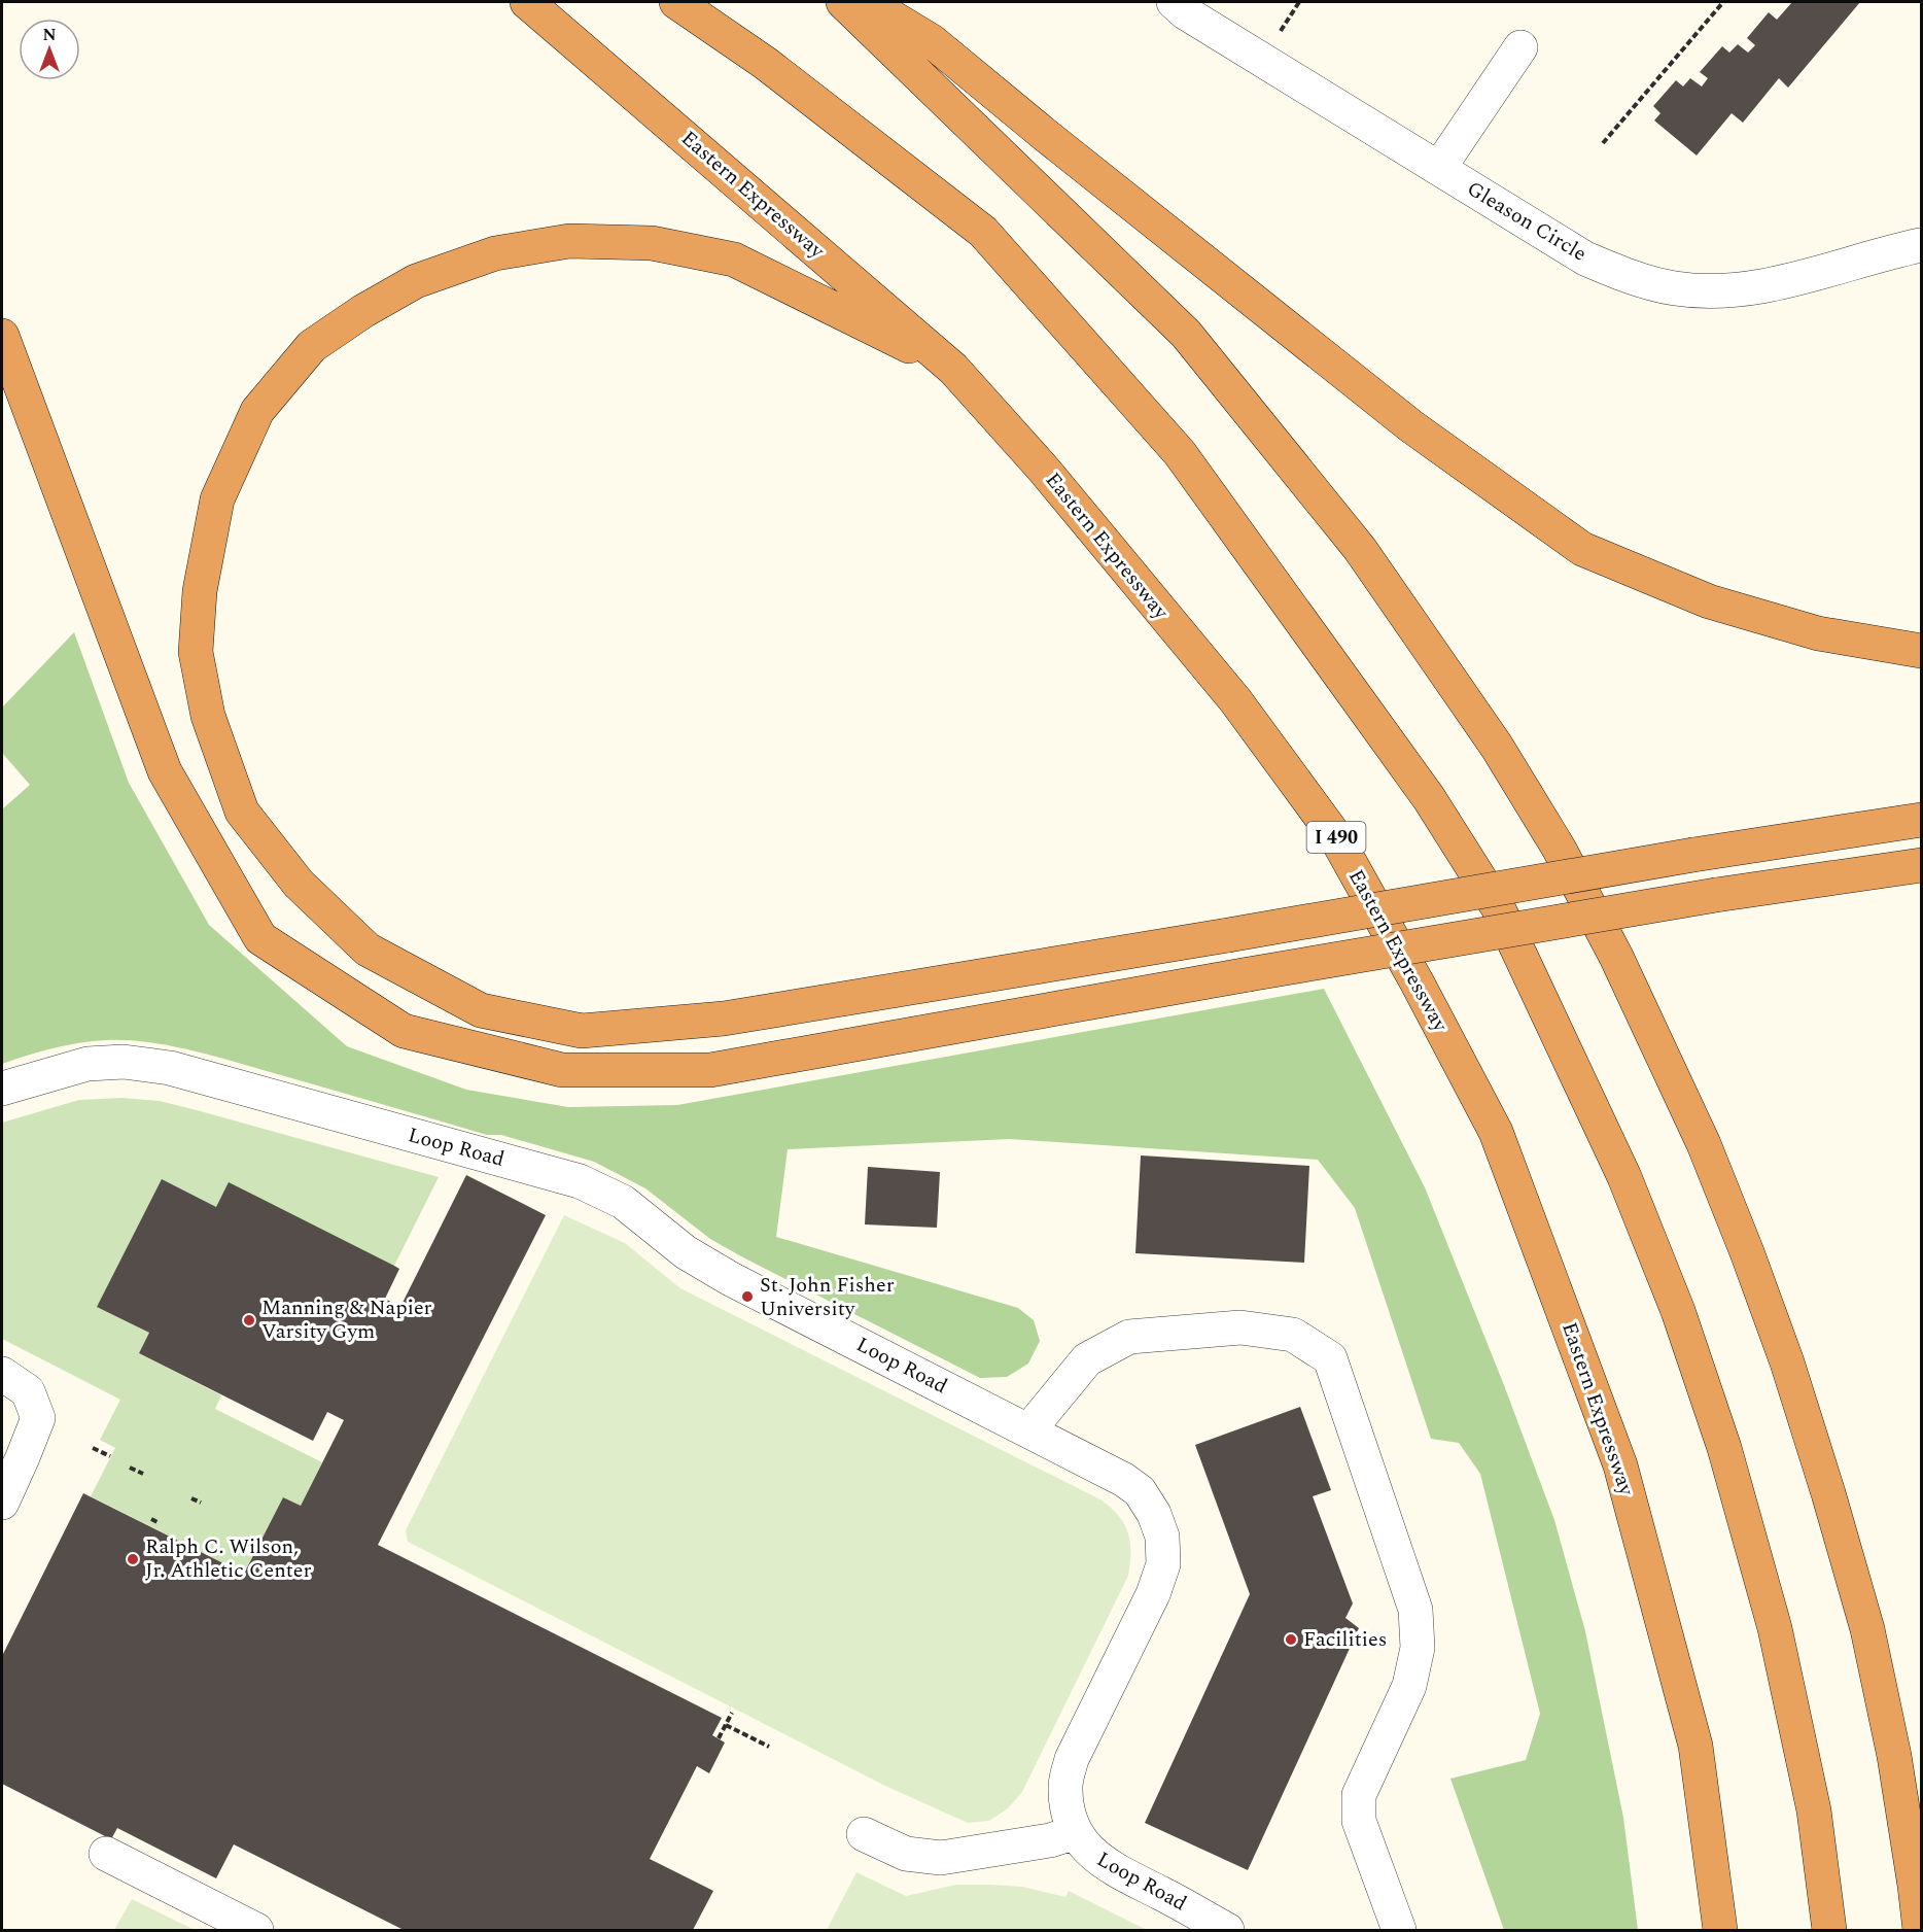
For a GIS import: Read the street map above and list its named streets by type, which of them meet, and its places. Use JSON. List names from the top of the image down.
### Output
{
  "streets": {
    "highway": ["Eastern Expressway", "I 490"],
    "street": ["Gleason Circle", "Loop Road"]
  },
  "places": [
    "St. John Fisher University",
    "Manning & Napier Varsity Gym",
    "Ralph C. Wilson, Jr. Athletic Center",
    "Facilities"
  ],
  "north": "top"
}
